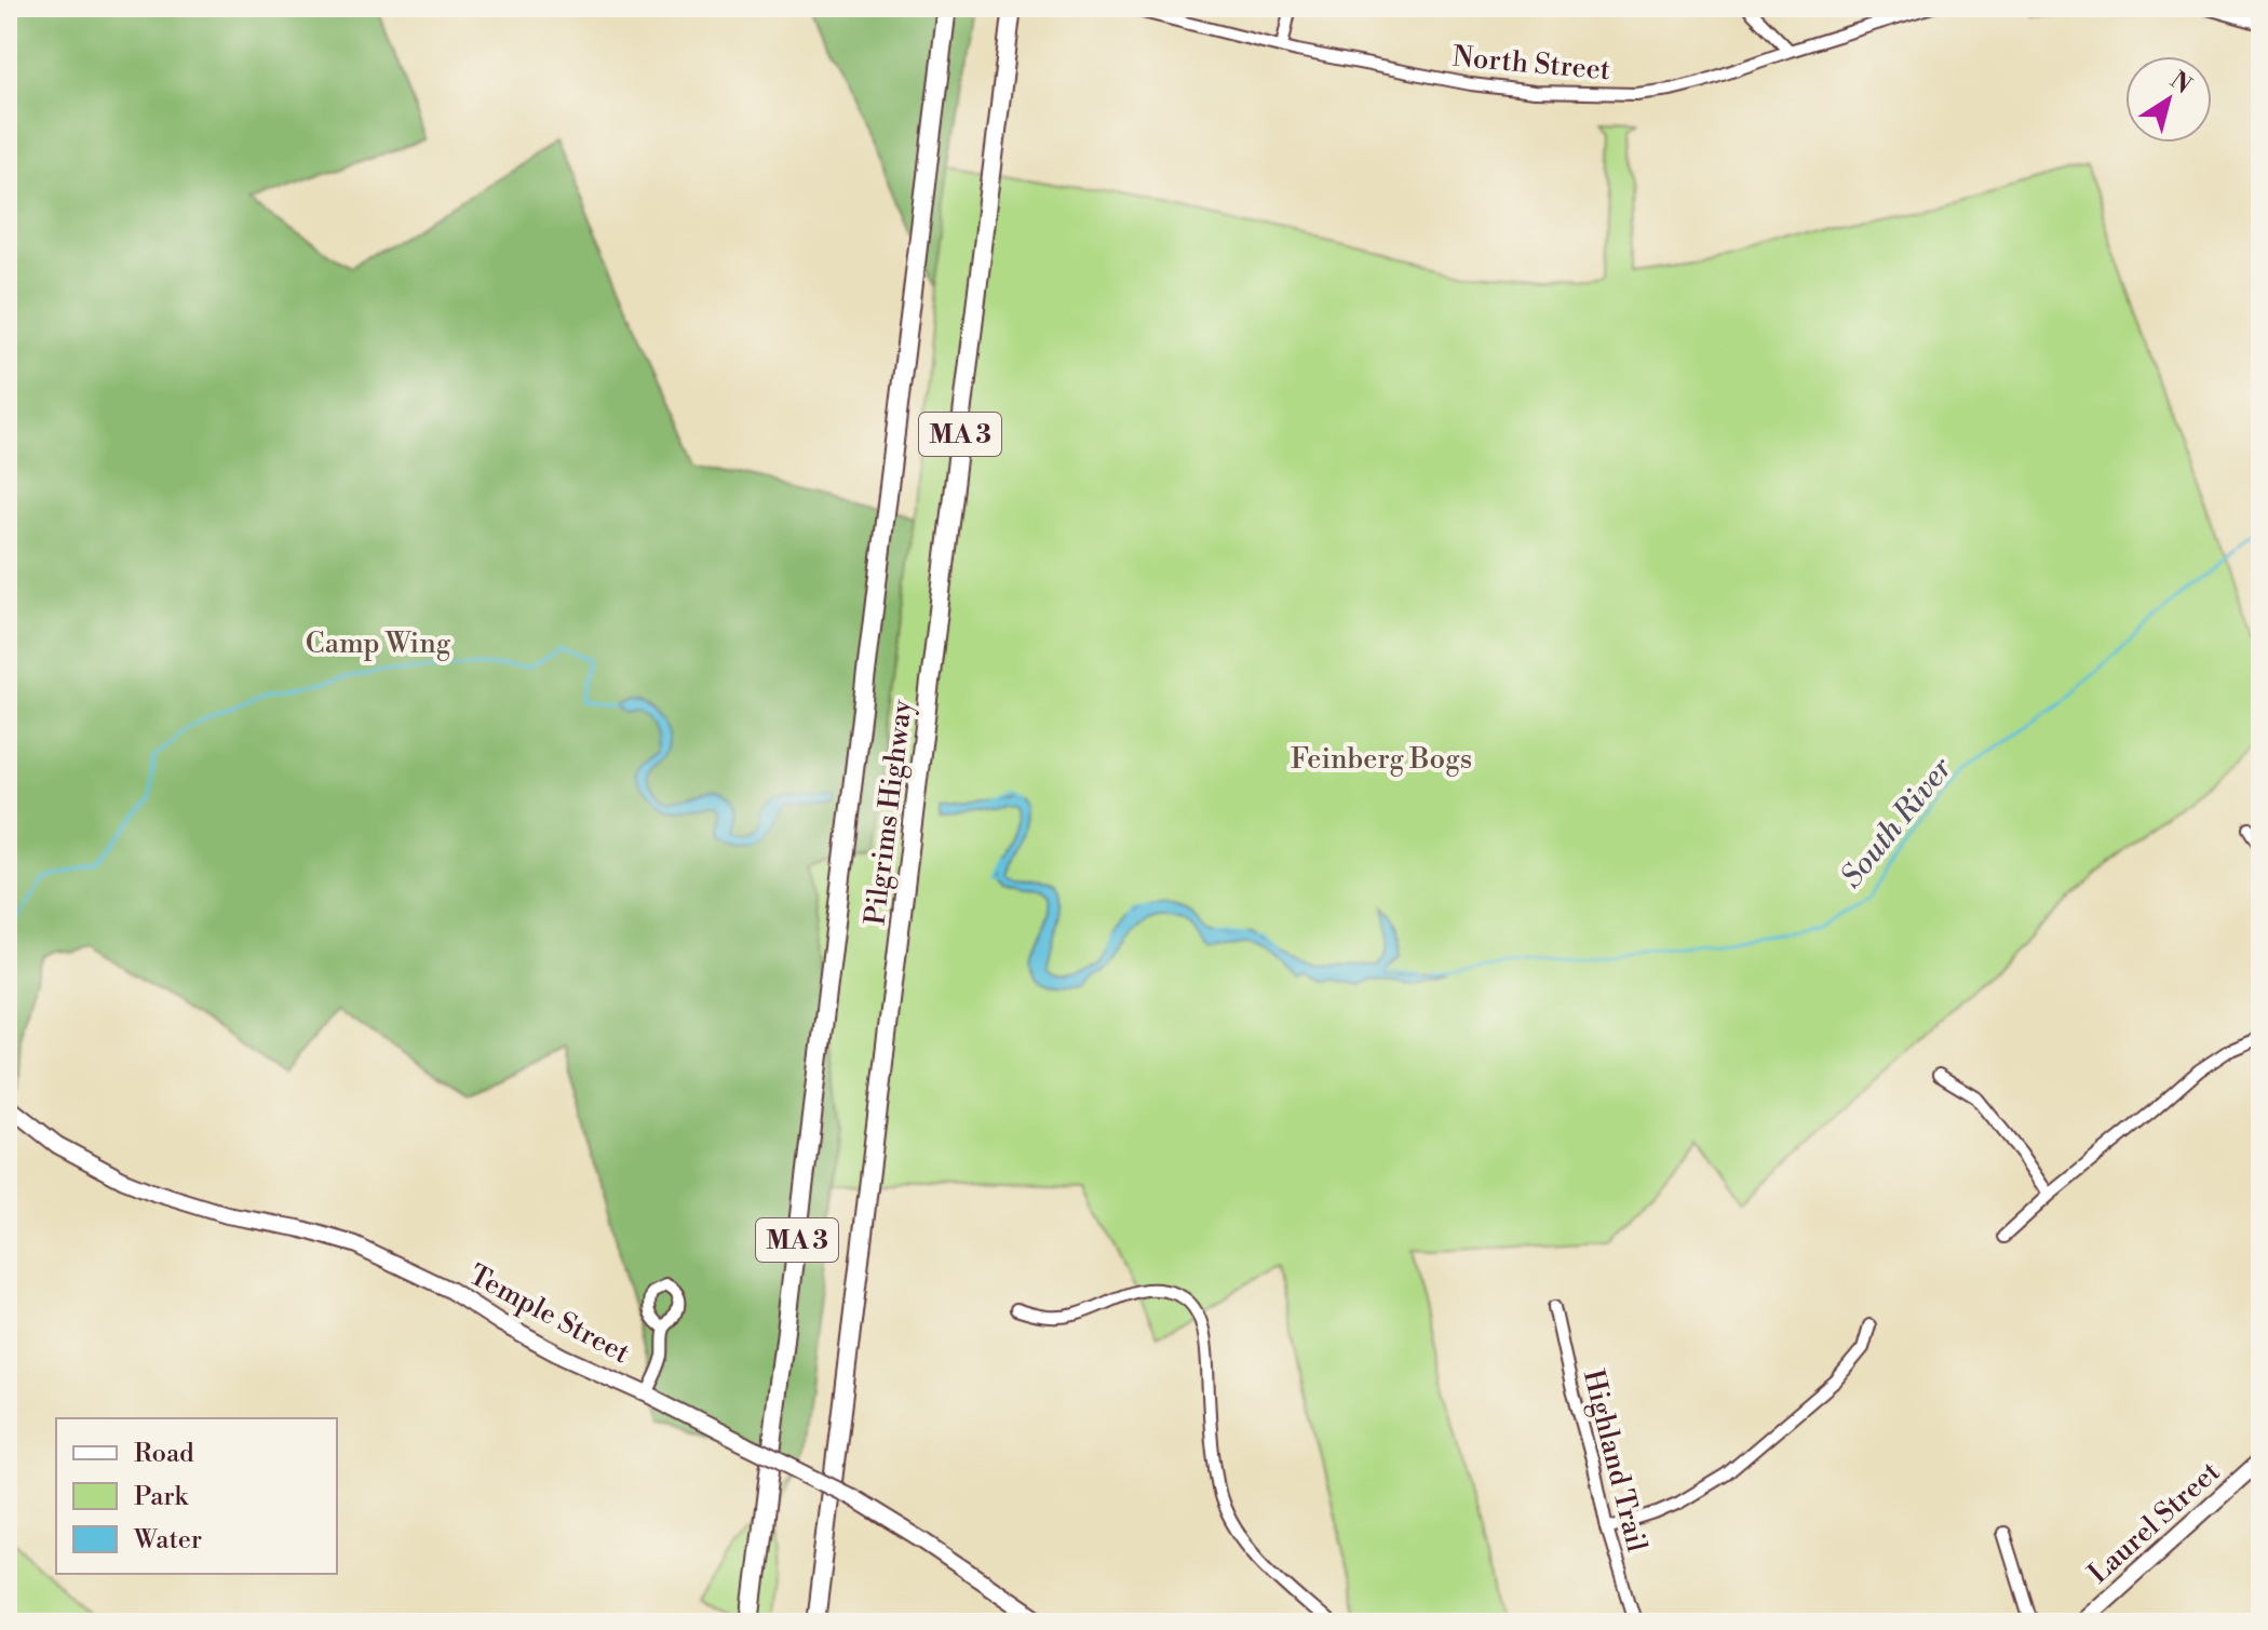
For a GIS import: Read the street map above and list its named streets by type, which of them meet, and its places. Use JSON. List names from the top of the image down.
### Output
{
  "streets": {
    "highway": ["MA 3", "Pilgrims Highway"],
    "main road": ["Temple Street", "Laurel Street"],
    "street": ["North Street", "Highland Trail"]
  },
  "water": ["South River"],
  "parks": ["Camp Wing", "Feinberg Bogs"],
  "legend": ["Road", "Park", "Water"],
  "north": "top right"
}
